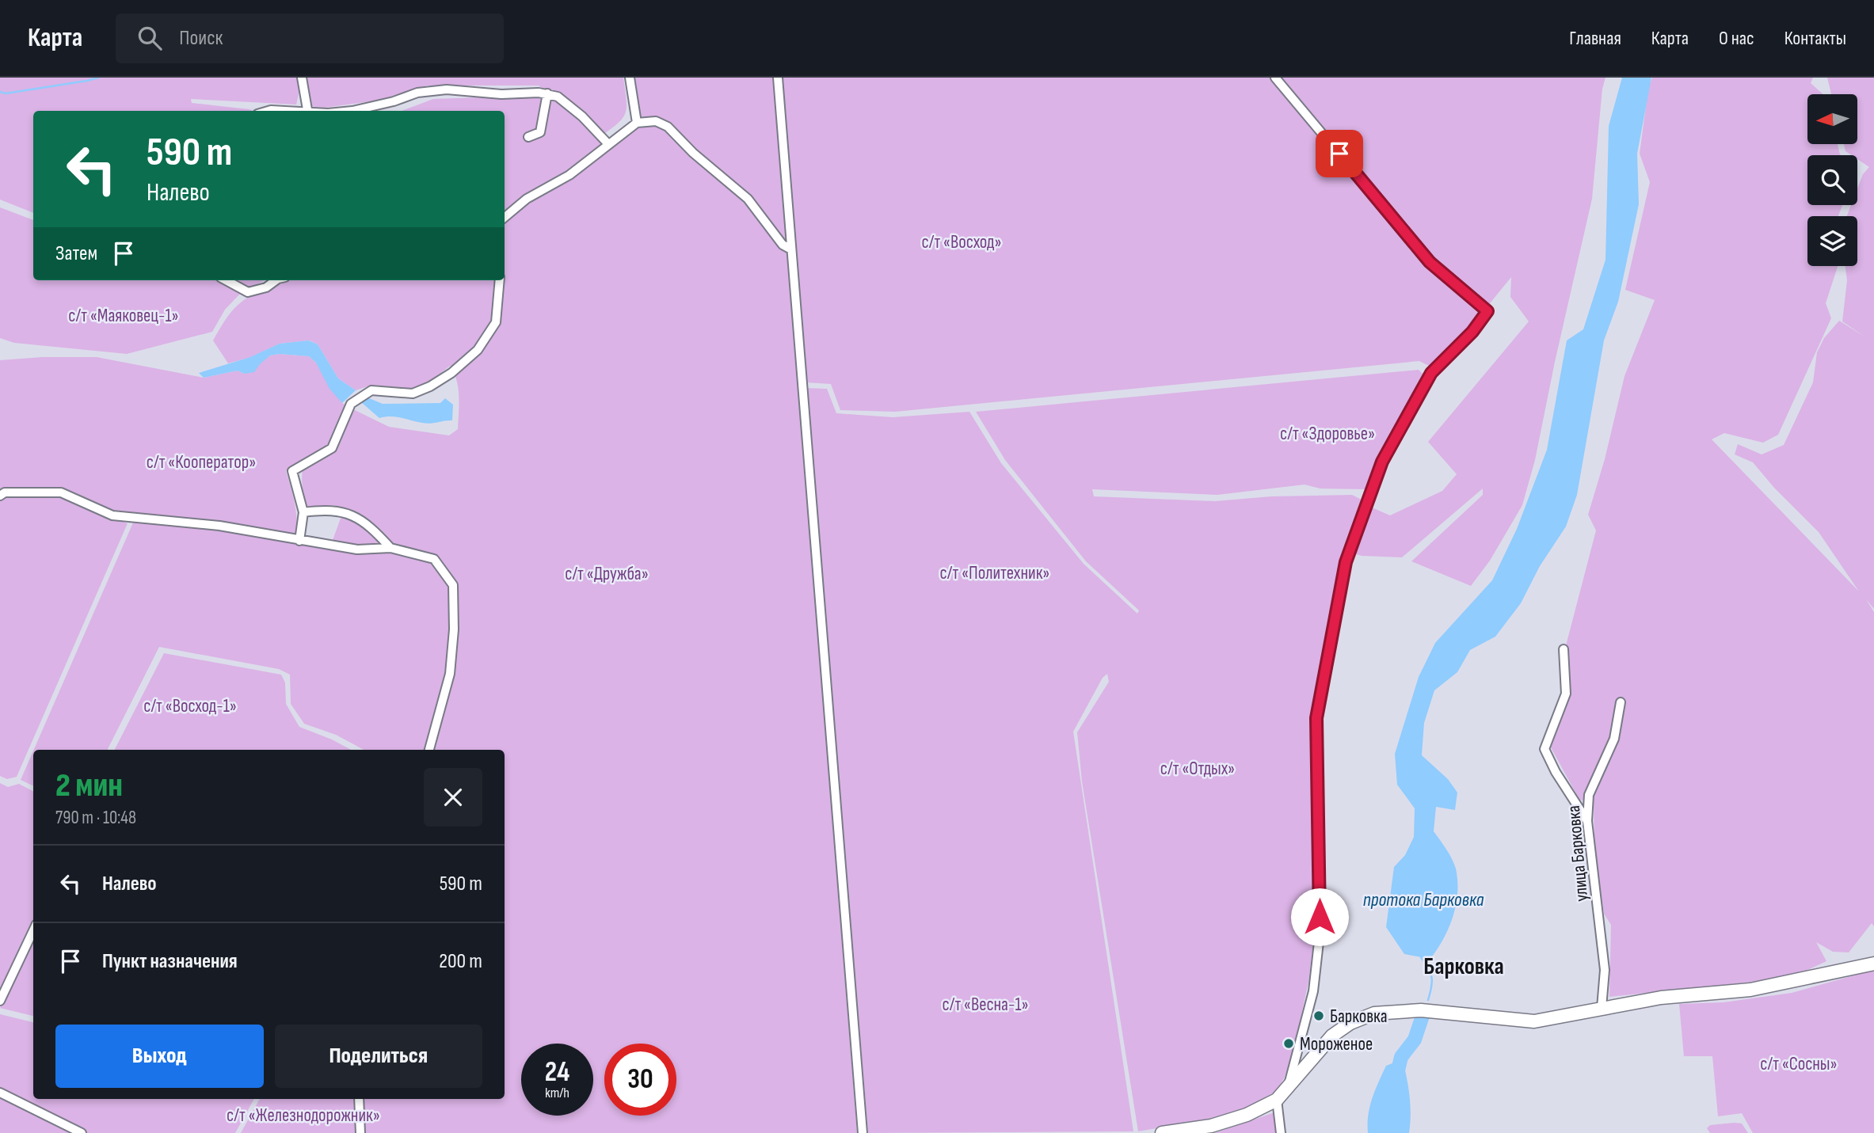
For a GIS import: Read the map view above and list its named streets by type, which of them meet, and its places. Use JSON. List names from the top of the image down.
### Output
{
  "streets": {
    "street": ["улица Барковка"]
  },
  "districts": ["Барковка"],
  "water": ["протока Барковка"],
  "parks": [
    "с/т «Восход»",
    "с/т «Маяковец-1»",
    "с/т «Здоровье»",
    "с/т «Кооператор»",
    "с/т «Политехник»",
    "с/т «Дружба»",
    "с/т «Восход-1»",
    "с/т «Отдых»",
    "с/т «Весна-1»",
    "с/т «Сосны»",
    "с/т «Железнодорожник»"
  ],
  "places": ["Барковка", "Мороженое"],
  "north": "left",
  "page": {
    "header": "Карта",
    "search": "Поиск",
    "nav": [
      "Главная",
      "Карта",
      "О нас",
      "Контакты"
    ],
    "turn": ["590 m", "Налево"],
    "then": "Затем",
    "heading": ["2 мин", "790 m · 10:48"],
    "list": [
      {
        "name": "Налево",
        "value": "590 m"
      },
      {
        "name": "Пункт назначения",
        "value": "200 m"
      }
    ],
    "buttons": ["Выход", "Поделиться"],
    "speed": "24 km/h",
    "limit": "30"
  }
}
